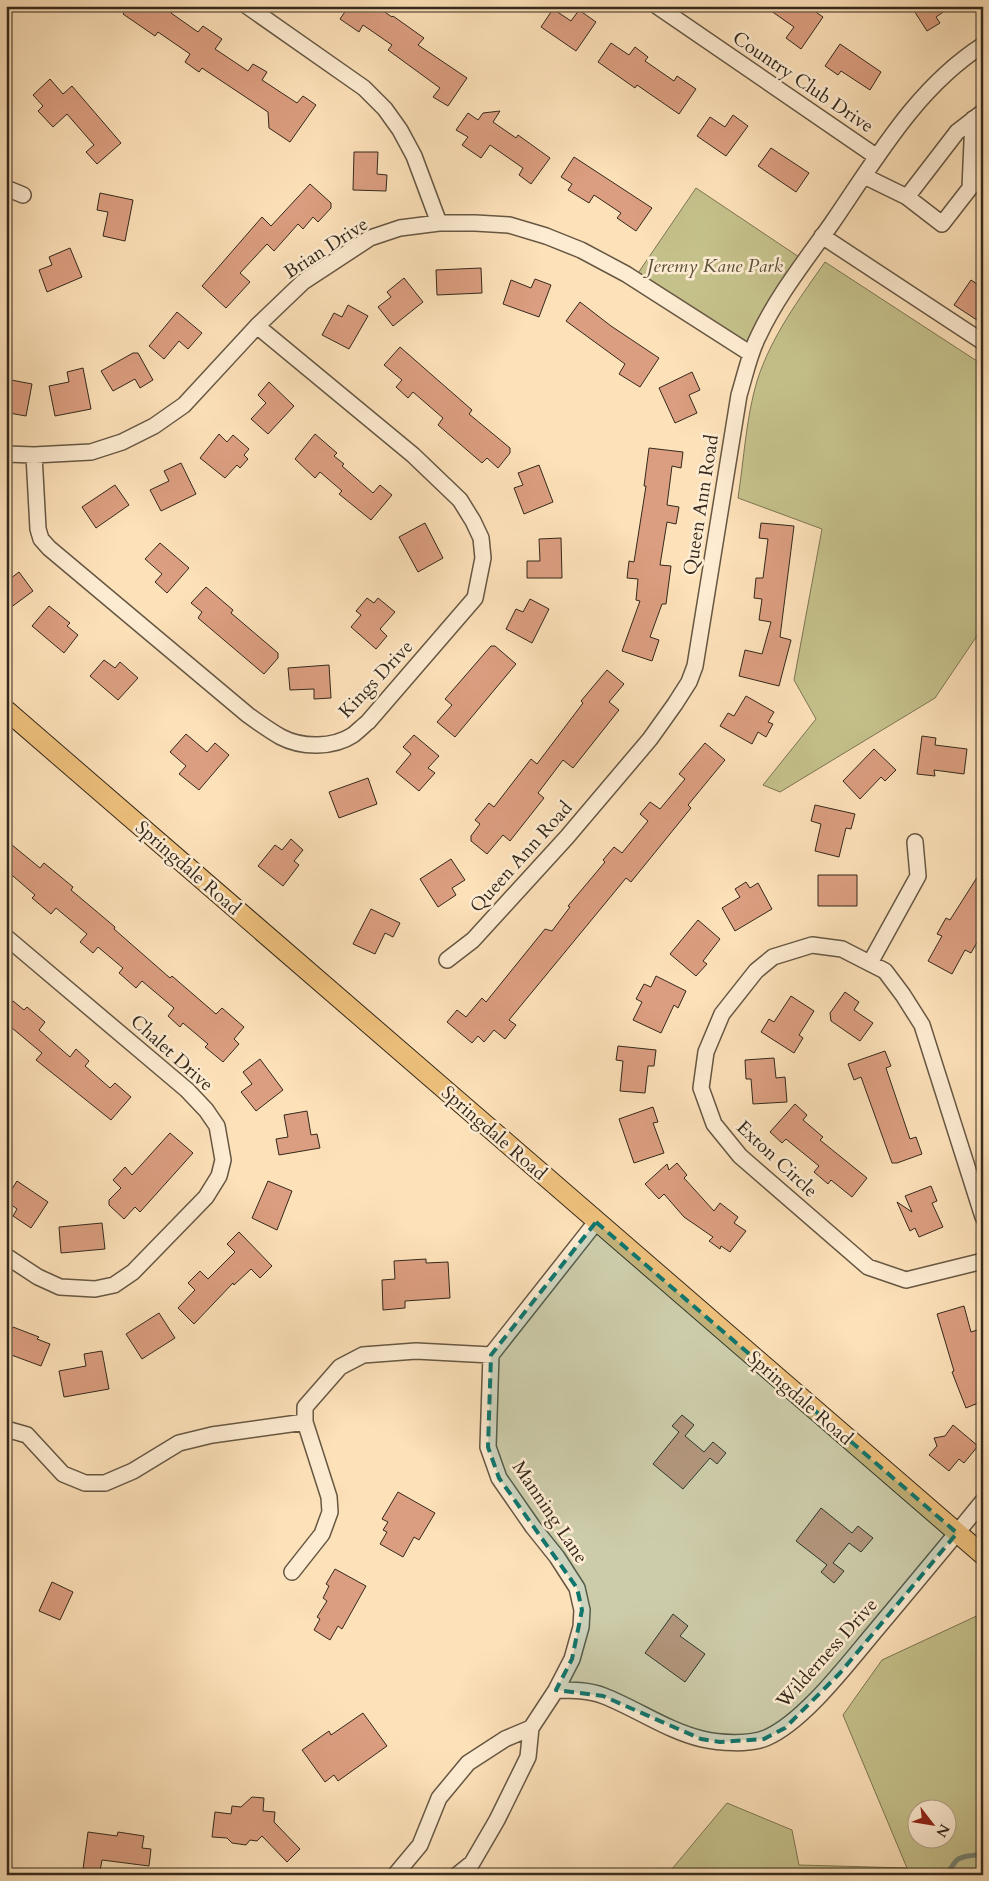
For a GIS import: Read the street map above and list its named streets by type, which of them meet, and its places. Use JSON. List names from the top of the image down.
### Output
{
  "streets": {
    "main road": ["Springdale Road"],
    "street": [
      "Country Club Drive",
      "Brian Drive",
      "Queen Ann Road",
      "Kings Drive",
      "Chalet Drive",
      "Exton Circle",
      "Manning Lane",
      "Wilderness Drive"
    ]
  },
  "crossings": [
    ["Country Club Drive", "Queen Ann Road"],
    ["Brian Drive", "Queen Ann Road"],
    ["Brian Drive", "Kings Drive"],
    ["Springdale Road", "Wilderness Drive"],
    ["Manning Lane", "Wilderness Drive"]
  ],
  "parks": ["Jeremy Kane Park"],
  "north": "bottom right"
}
